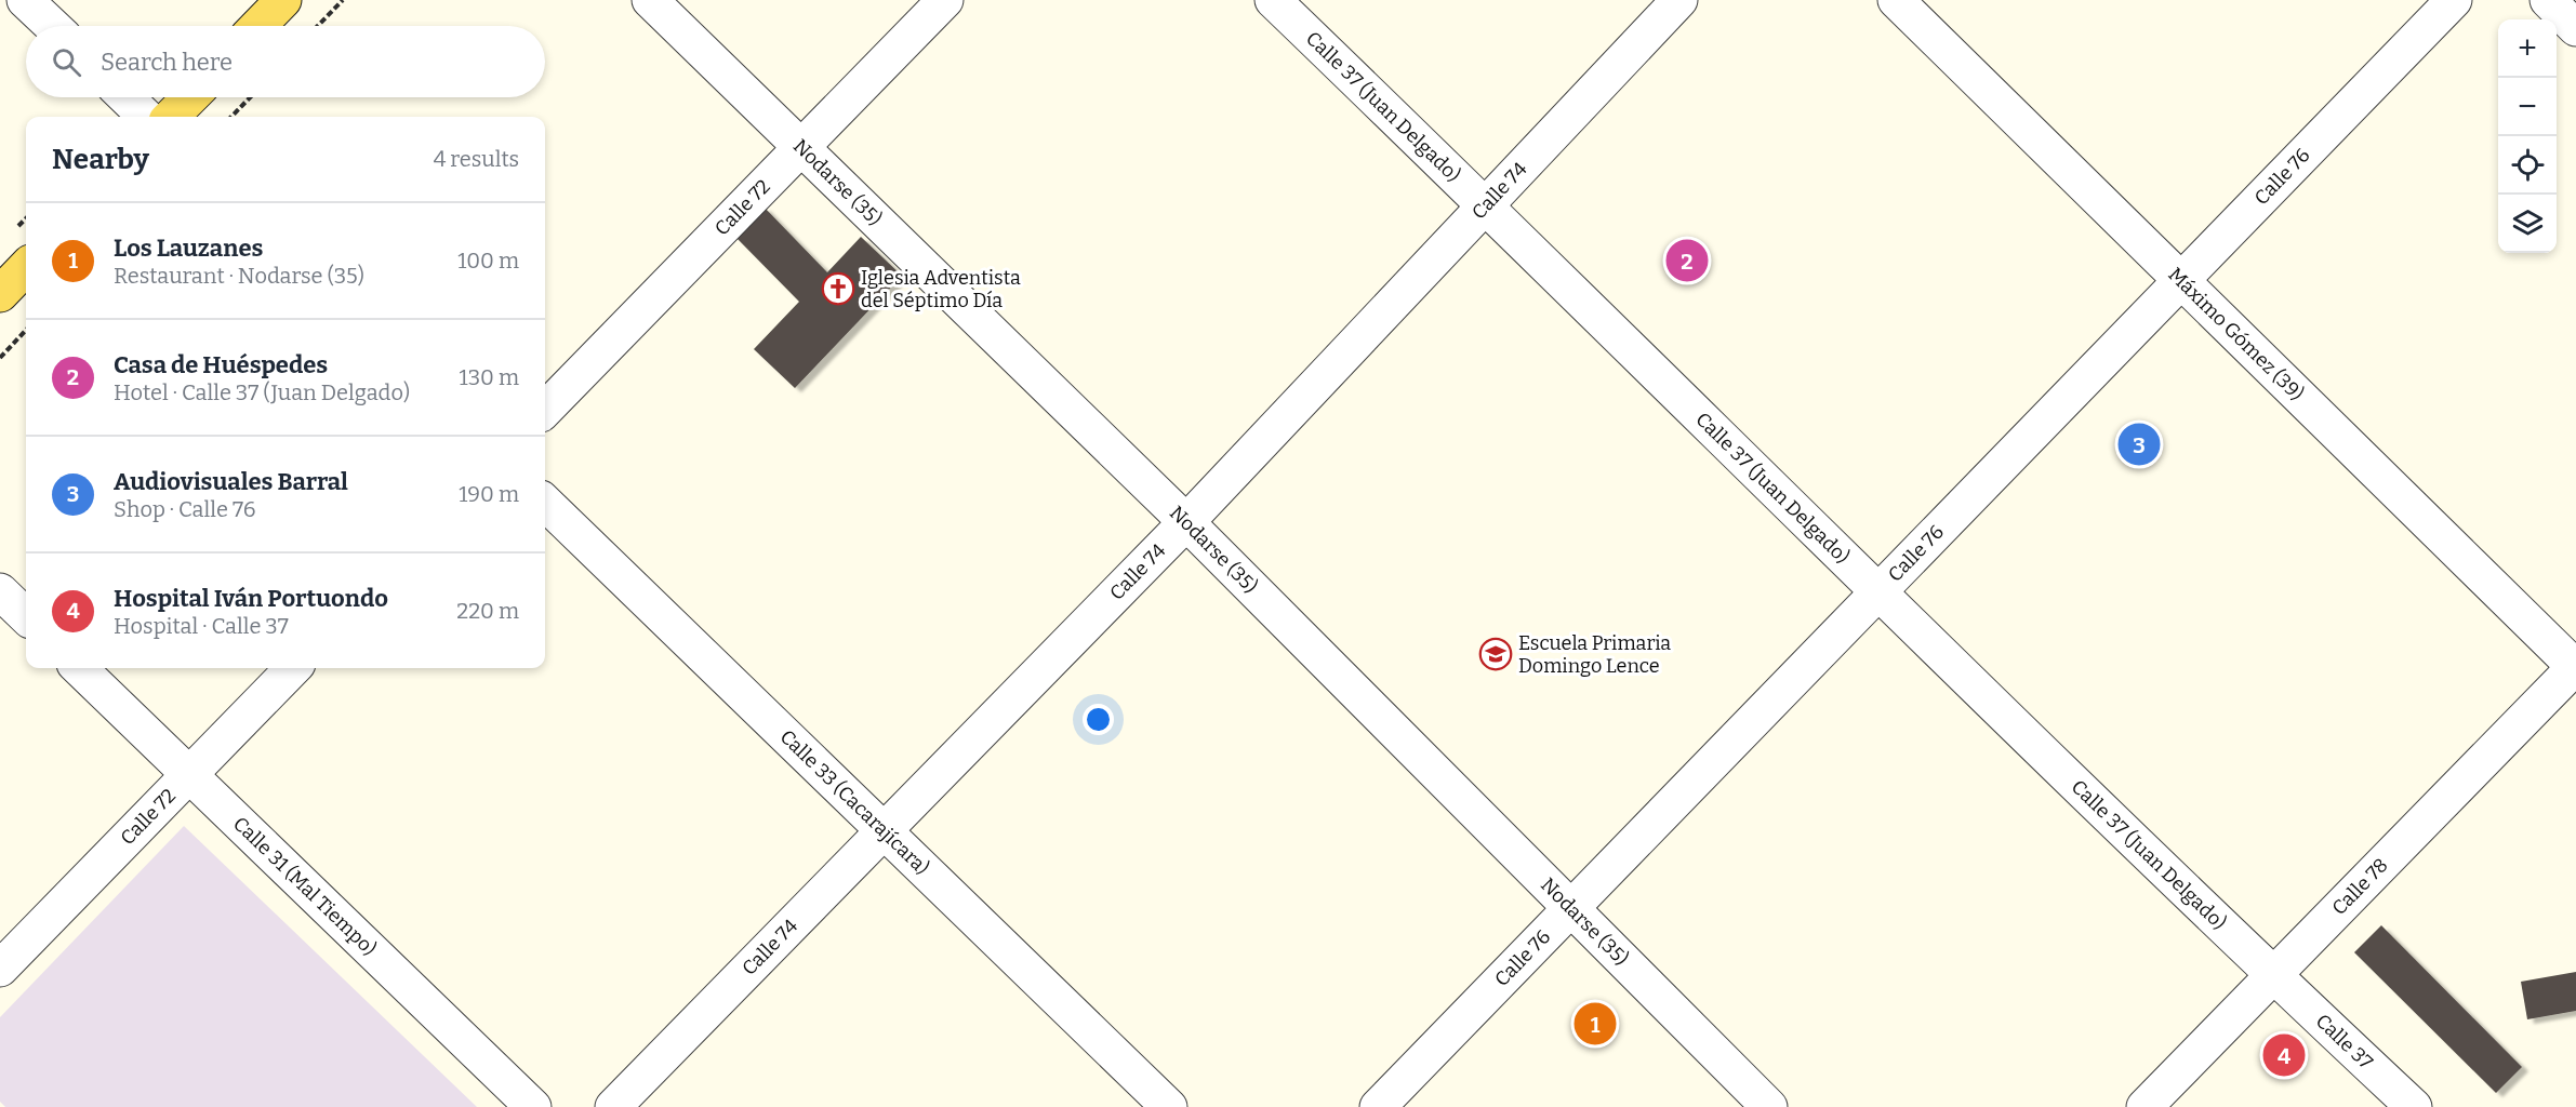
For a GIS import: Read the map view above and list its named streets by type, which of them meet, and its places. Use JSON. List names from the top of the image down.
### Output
{
  "streets": {
    "street": [
      "Calle 37 (Juan Delgado)",
      "Calle 76",
      "Nodarse (35)",
      "Calle 74",
      "Calle 72",
      "Máximo Gómez (39)",
      "Calle 33 (Cacarajícara)",
      "Calle 31 (Mal Tiempo)",
      "Calle 78",
      "Calle 37"
    ]
  },
  "crossings": [
    ["Calle 37 (Juan Delgado)", "Calle 76"],
    ["Calle 37 (Juan Delgado)", "Calle 74"],
    ["Calle 37 (Juan Delgado)", "Calle 78"],
    ["Calle 37 (Juan Delgado)", "Calle 37"],
    ["Calle 76", "Nodarse (35)"],
    ["Calle 76", "Máximo Gómez (39)"],
    ["Nodarse (35)", "Calle 74"],
    ["Nodarse (35)", "Calle 72"],
    ["Calle 74", "Calle 33 (Cacarajícara)"],
    ["Calle 72", "Calle 31 (Mal Tiempo)"],
    ["Máximo Gómez (39)", "Calle 78"],
    ["Calle 78", "Calle 37"]
  ],
  "places": {
    "church": ["Iglesia Adventista del Séptimo Día"],
    "school or university": ["Escuela Primaria Domingo Lence"]
  },
  "page": {
    "map_buttons": ["+", "−"],
    "search": "Search here",
    "heading": ["Nearby", "4 results"],
    "list": [
      {
        "mark": "1",
        "name": "Los Lauzanes",
        "note": "Restaurant · Nodarse (35)",
        "value": "100 m"
      },
      {
        "mark": "2",
        "name": "Casa de Huéspedes",
        "note": "Hotel · Calle 37 (Juan Delgado)",
        "value": "130 m"
      },
      {
        "mark": "3",
        "name": "Audiovisuales Barral",
        "note": "Shop · Calle 76",
        "value": "190 m"
      },
      {
        "mark": "4",
        "name": "Hospital Iván Portuondo",
        "note": "Hospital · Calle 37",
        "value": "220 m"
      }
    ],
    "pins": [
      "2",
      "3",
      "1",
      "4"
    ]
  }
}
